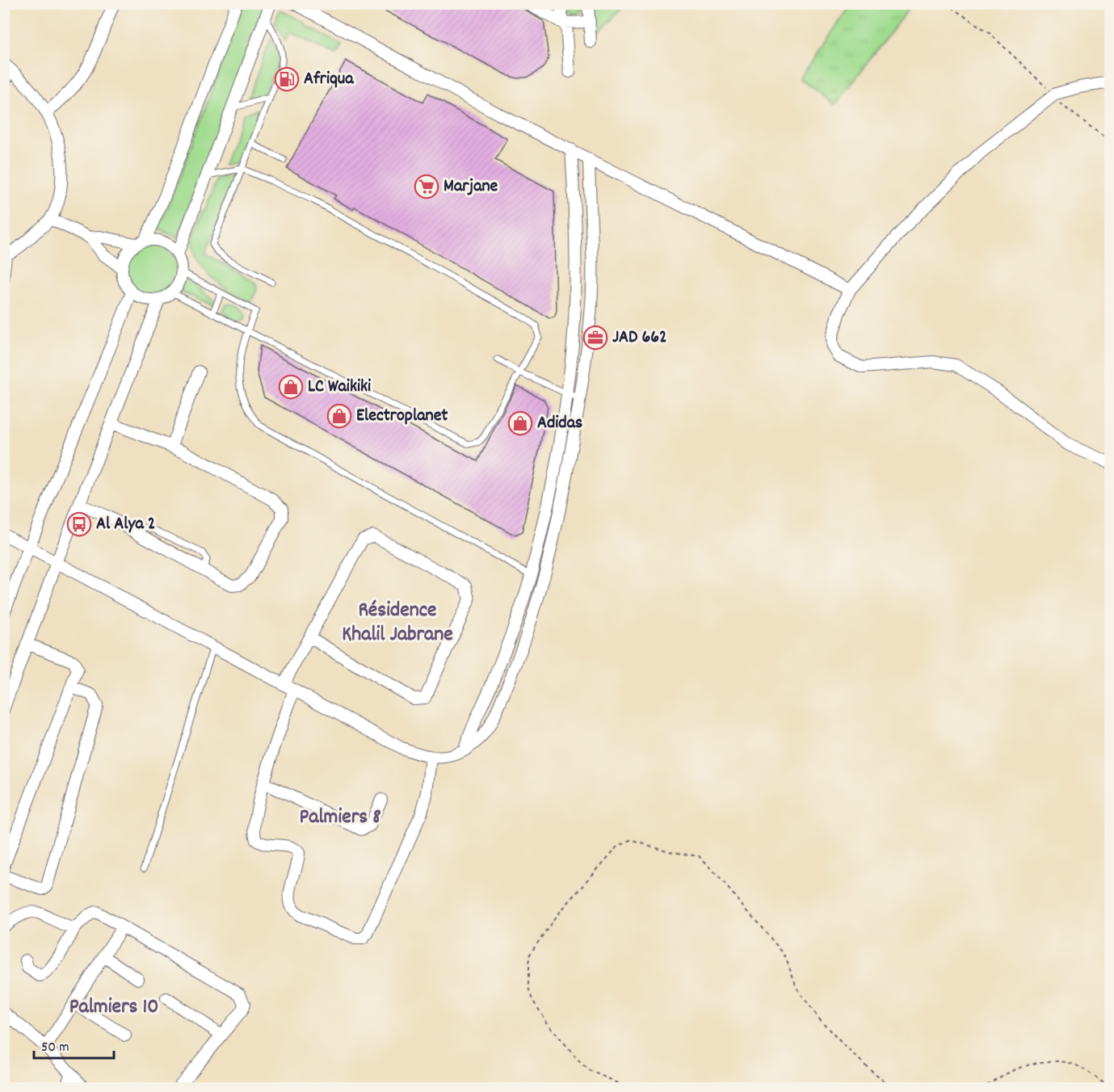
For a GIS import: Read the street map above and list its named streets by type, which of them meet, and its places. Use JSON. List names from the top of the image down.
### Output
{
  "districts": ["Résidence Khalil Jabrane", "Palmiers 8", "Palmiers 10"],
  "places": {
    "fuel station": ["Afriqua"],
    "supermarket": ["Marjane"],
    "office": ["JAD 662"],
    "shop": ["LC Waikiki", "Electroplanet", "Adidas"],
    "bus stop": ["Al Alya 2"]
  },
  "scale_bar": "50 m"
}
